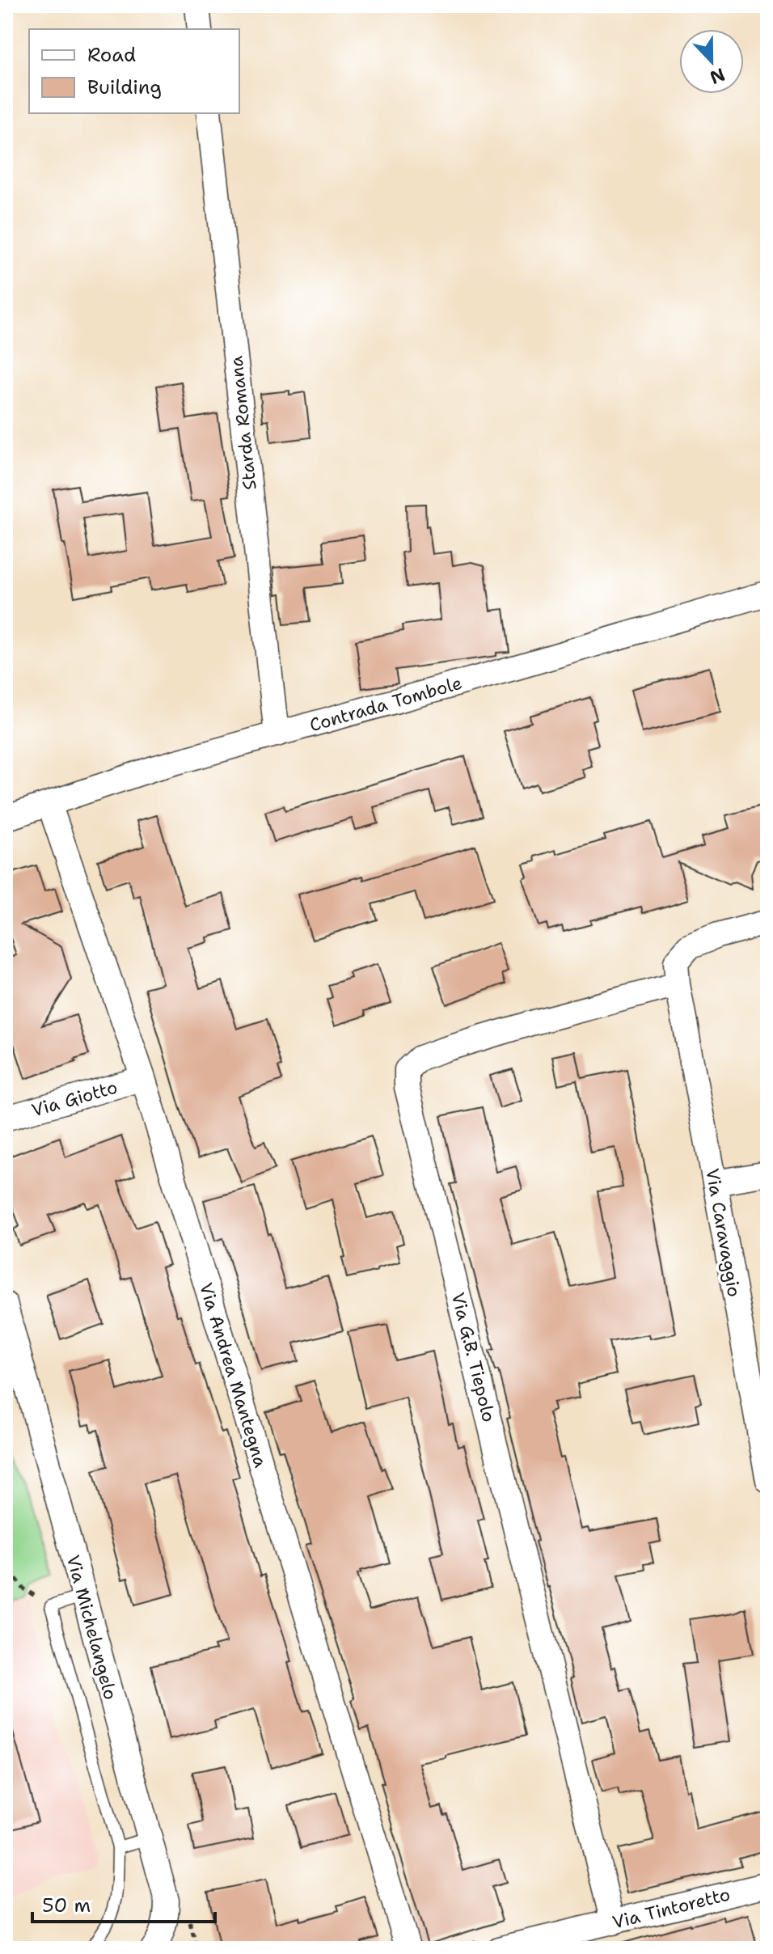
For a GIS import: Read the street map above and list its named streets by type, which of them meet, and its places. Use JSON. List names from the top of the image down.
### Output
{
  "streets": {
    "street": [
      "Starda Romana",
      "Contrada Tombole",
      "Via Giotto",
      "Via Caravaggio",
      "Via G.B. Tiepolo",
      "Via Andrea Mantegna",
      "Via Michelangelo",
      "Via Tintoretto"
    ]
  },
  "crossings": [
    ["Starda Romana", "Contrada Tombole"],
    ["Contrada Tombole", "Via Andrea Mantegna"],
    ["Via Giotto", "Via Andrea Mantegna"],
    ["Via Caravaggio", "Via G.B. Tiepolo"],
    ["Via G.B. Tiepolo", "Via Tintoretto"]
  ],
  "legend": ["Road", "Building"],
  "scale_bar": "50 m",
  "north": "bottom"
}
